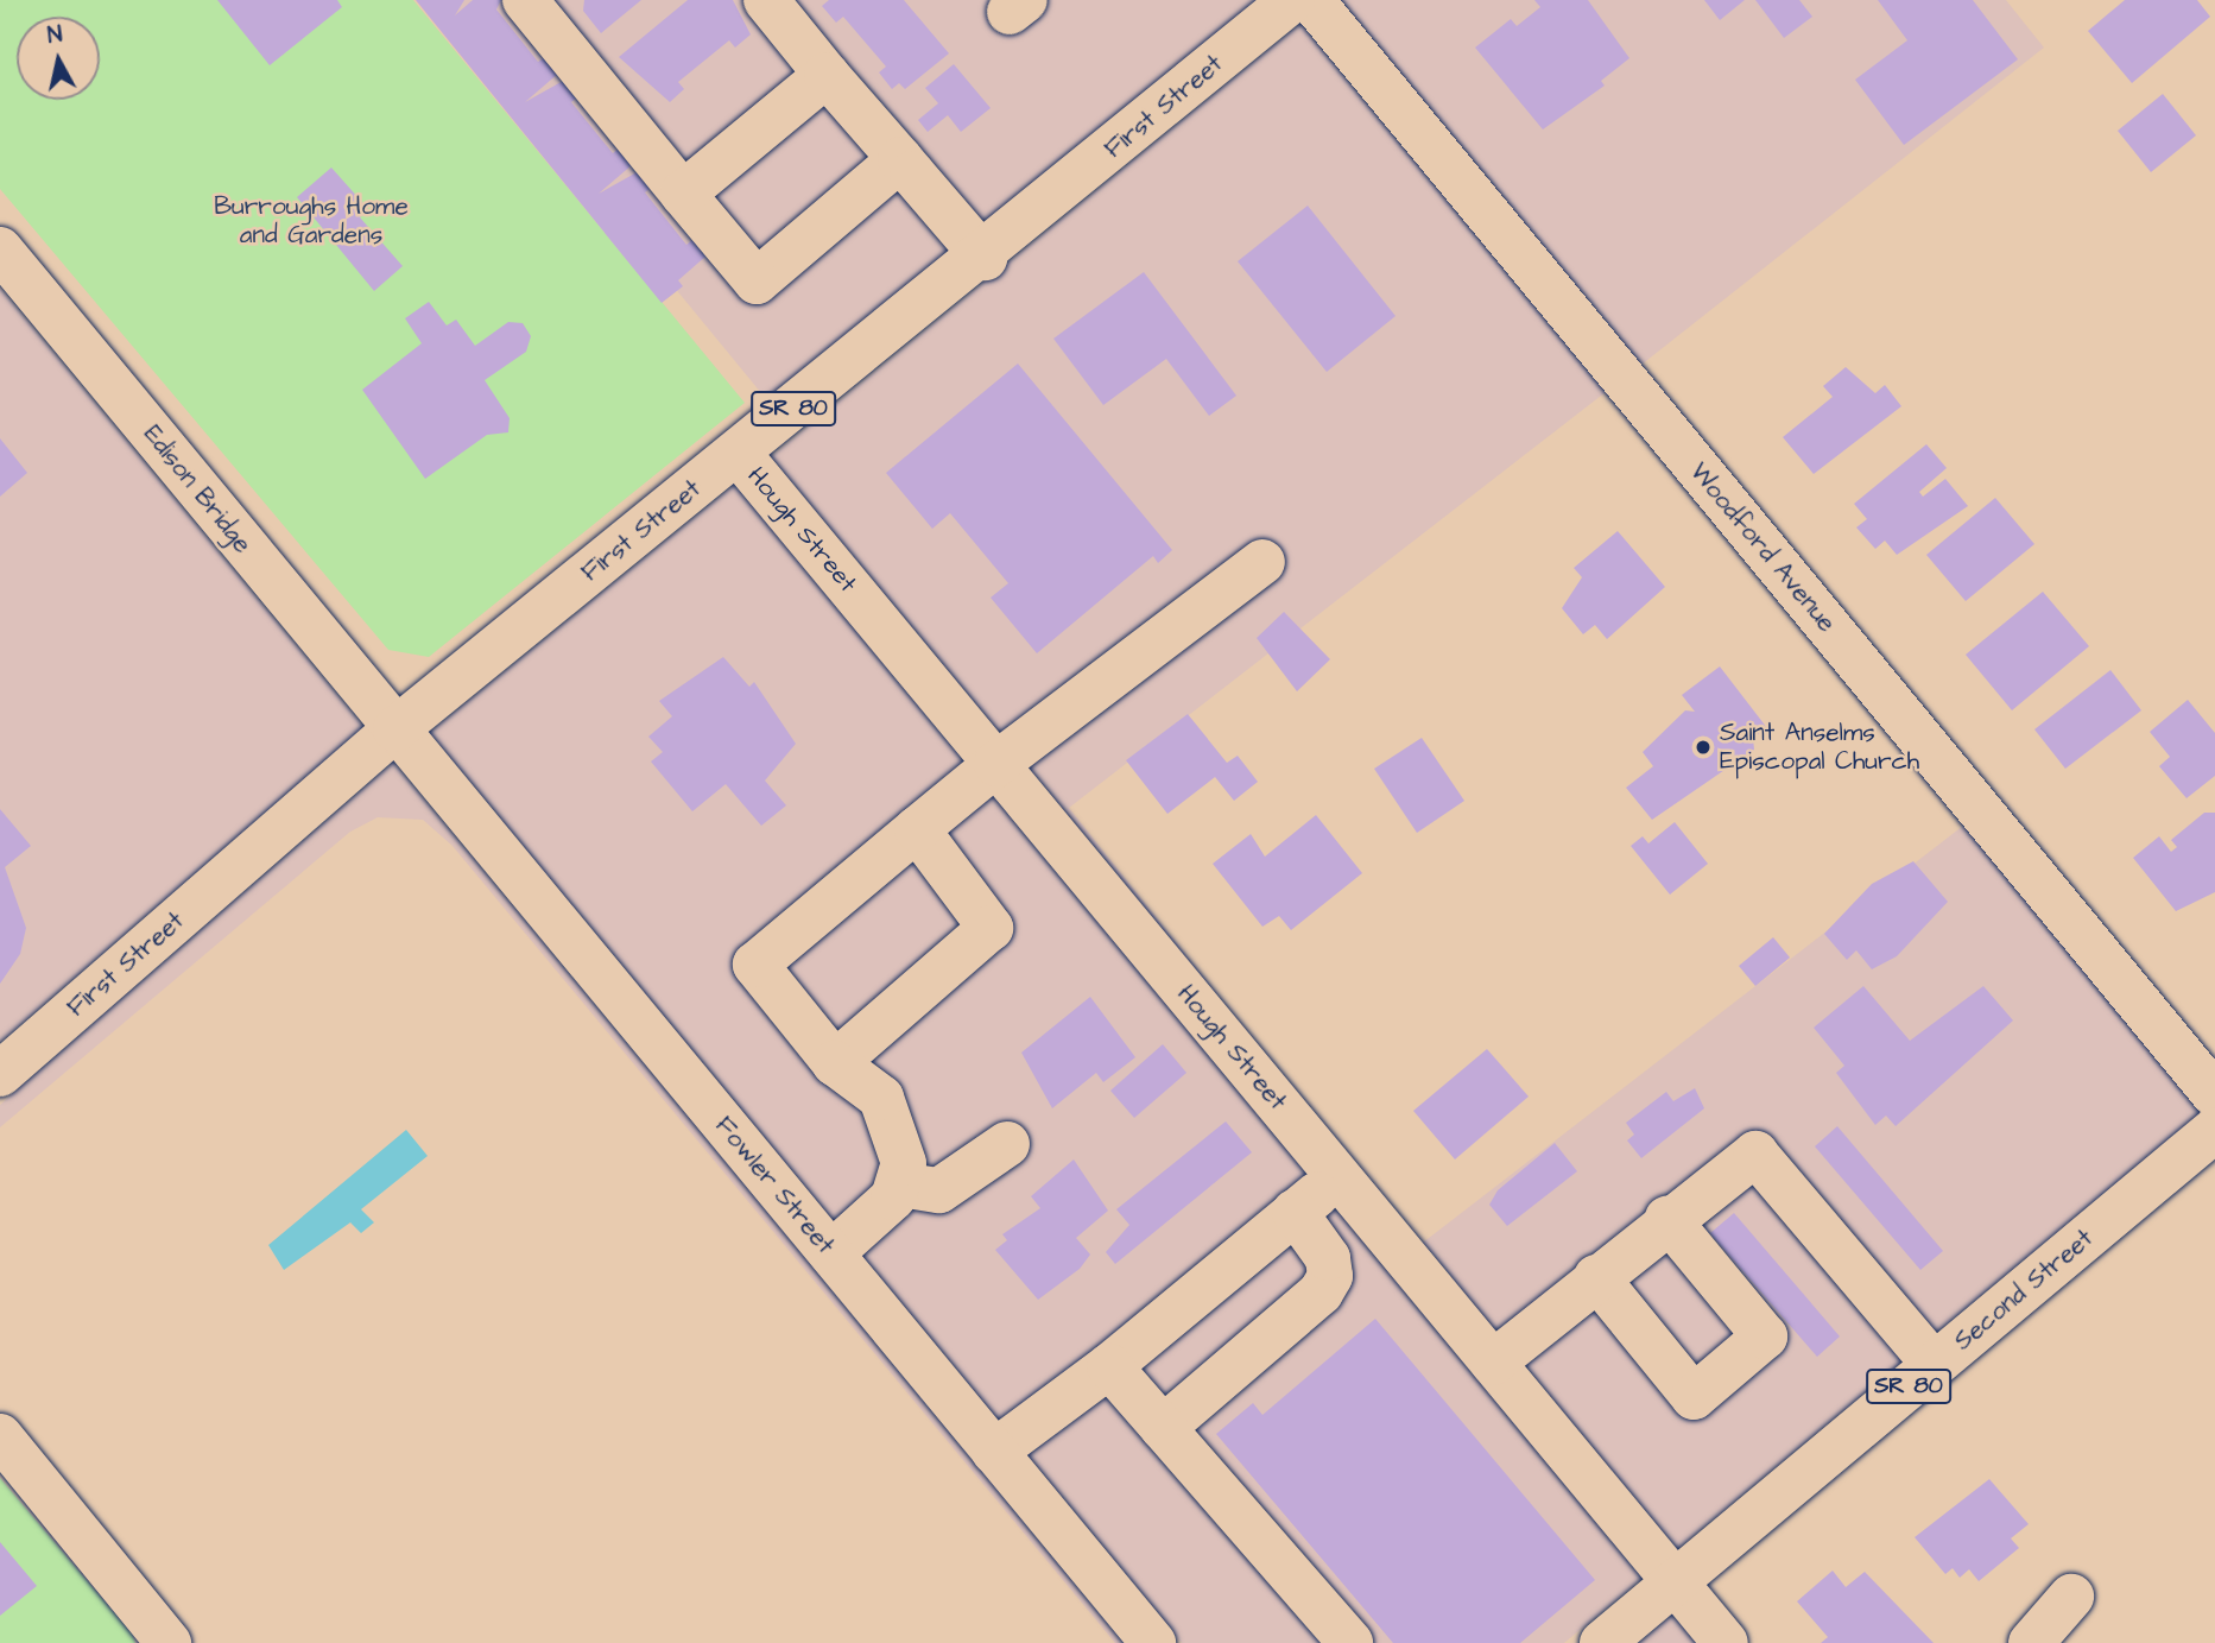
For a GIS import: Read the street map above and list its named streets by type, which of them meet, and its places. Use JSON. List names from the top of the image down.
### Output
{
  "streets": {
    "main road": [
      "First Street",
      "SR 80",
      "Edison Bridge",
      "Hough Street",
      "Woodford Avenue",
      "Fowler Street",
      "Second Street"
    ]
  },
  "crossings": [
    ["First Street", "Edison Bridge"],
    ["First Street", "Hough Street"],
    ["First Street", "Fowler Street"],
    ["Edison Bridge", "Fowler Street"],
    ["Hough Street", "Second Street"]
  ],
  "parks": ["Burroughs Home and Gardens"],
  "places": ["Saint Anselms Episcopal Church"],
  "north": "top"
}
